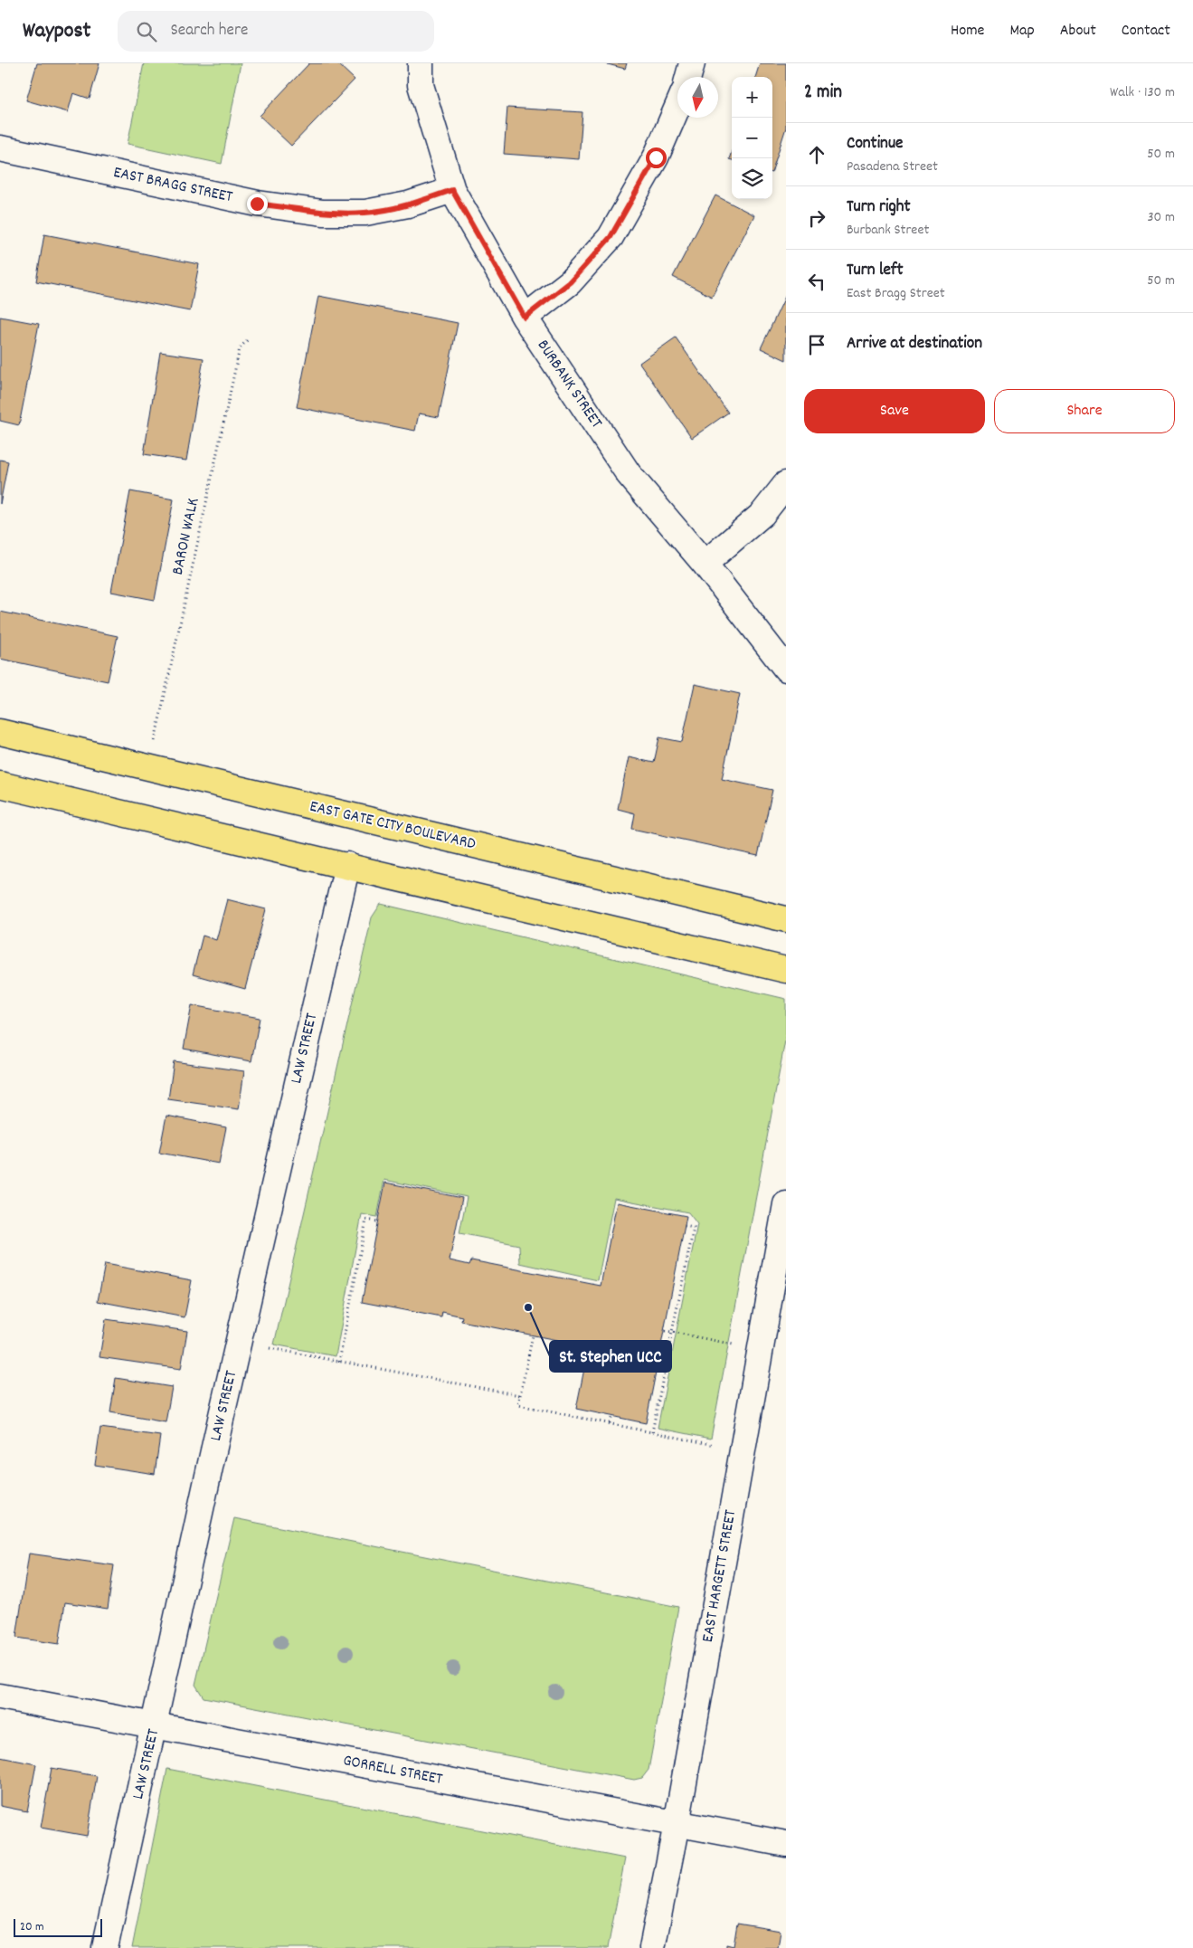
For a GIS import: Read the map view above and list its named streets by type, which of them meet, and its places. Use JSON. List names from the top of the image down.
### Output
{
  "streets": {
    "main road": ["EAST GATE CITY BOULEVARD"],
    "street": [
      "EAST BRAGG STREET",
      "BURBANK STREET",
      "LAW STREET",
      "EAST HARGETT STREET",
      "GORRELL STREET"
    ],
    "path": ["BARON WALK"]
  },
  "crossings": [
    ["EAST BRAGG STREET", "BURBANK STREET"],
    ["LAW STREET", "GORRELL STREET"],
    ["EAST HARGETT STREET", "GORRELL STREET"]
  ],
  "places": ["St. Stephen UCC"],
  "scale_bar": "20 m",
  "north": "bottom",
  "page": {
    "header": "Waypost",
    "search": "Search here",
    "nav": [
      "Home",
      "Map",
      "About",
      "Contact"
    ],
    "heading": ["2 min", "Walk · 130 m"],
    "map_buttons": ["+", "−"],
    "list": [
      ["Continue", "Pasadena Street", "50 m"],
      ["Turn right", "Burbank Street", "30 m"],
      ["Turn left", "East Bragg Street", "50 m"],
      "Arrive at destination"
    ],
    "buttons": ["Save", "Share"],
    "scale": "20 m"
  }
}
